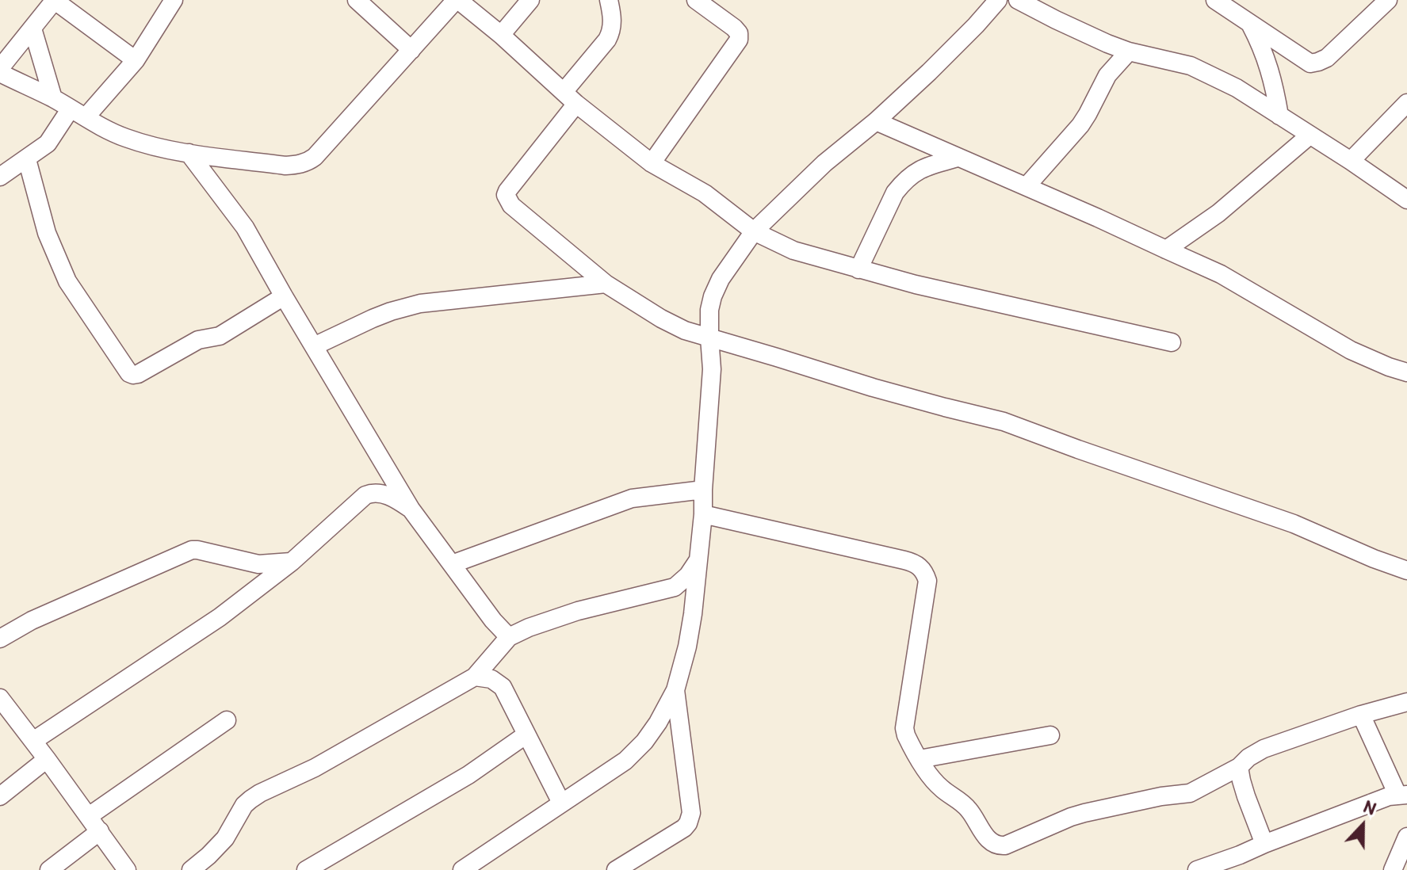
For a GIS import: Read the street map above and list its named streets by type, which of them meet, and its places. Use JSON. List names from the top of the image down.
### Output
{
  "north": "top"
}
